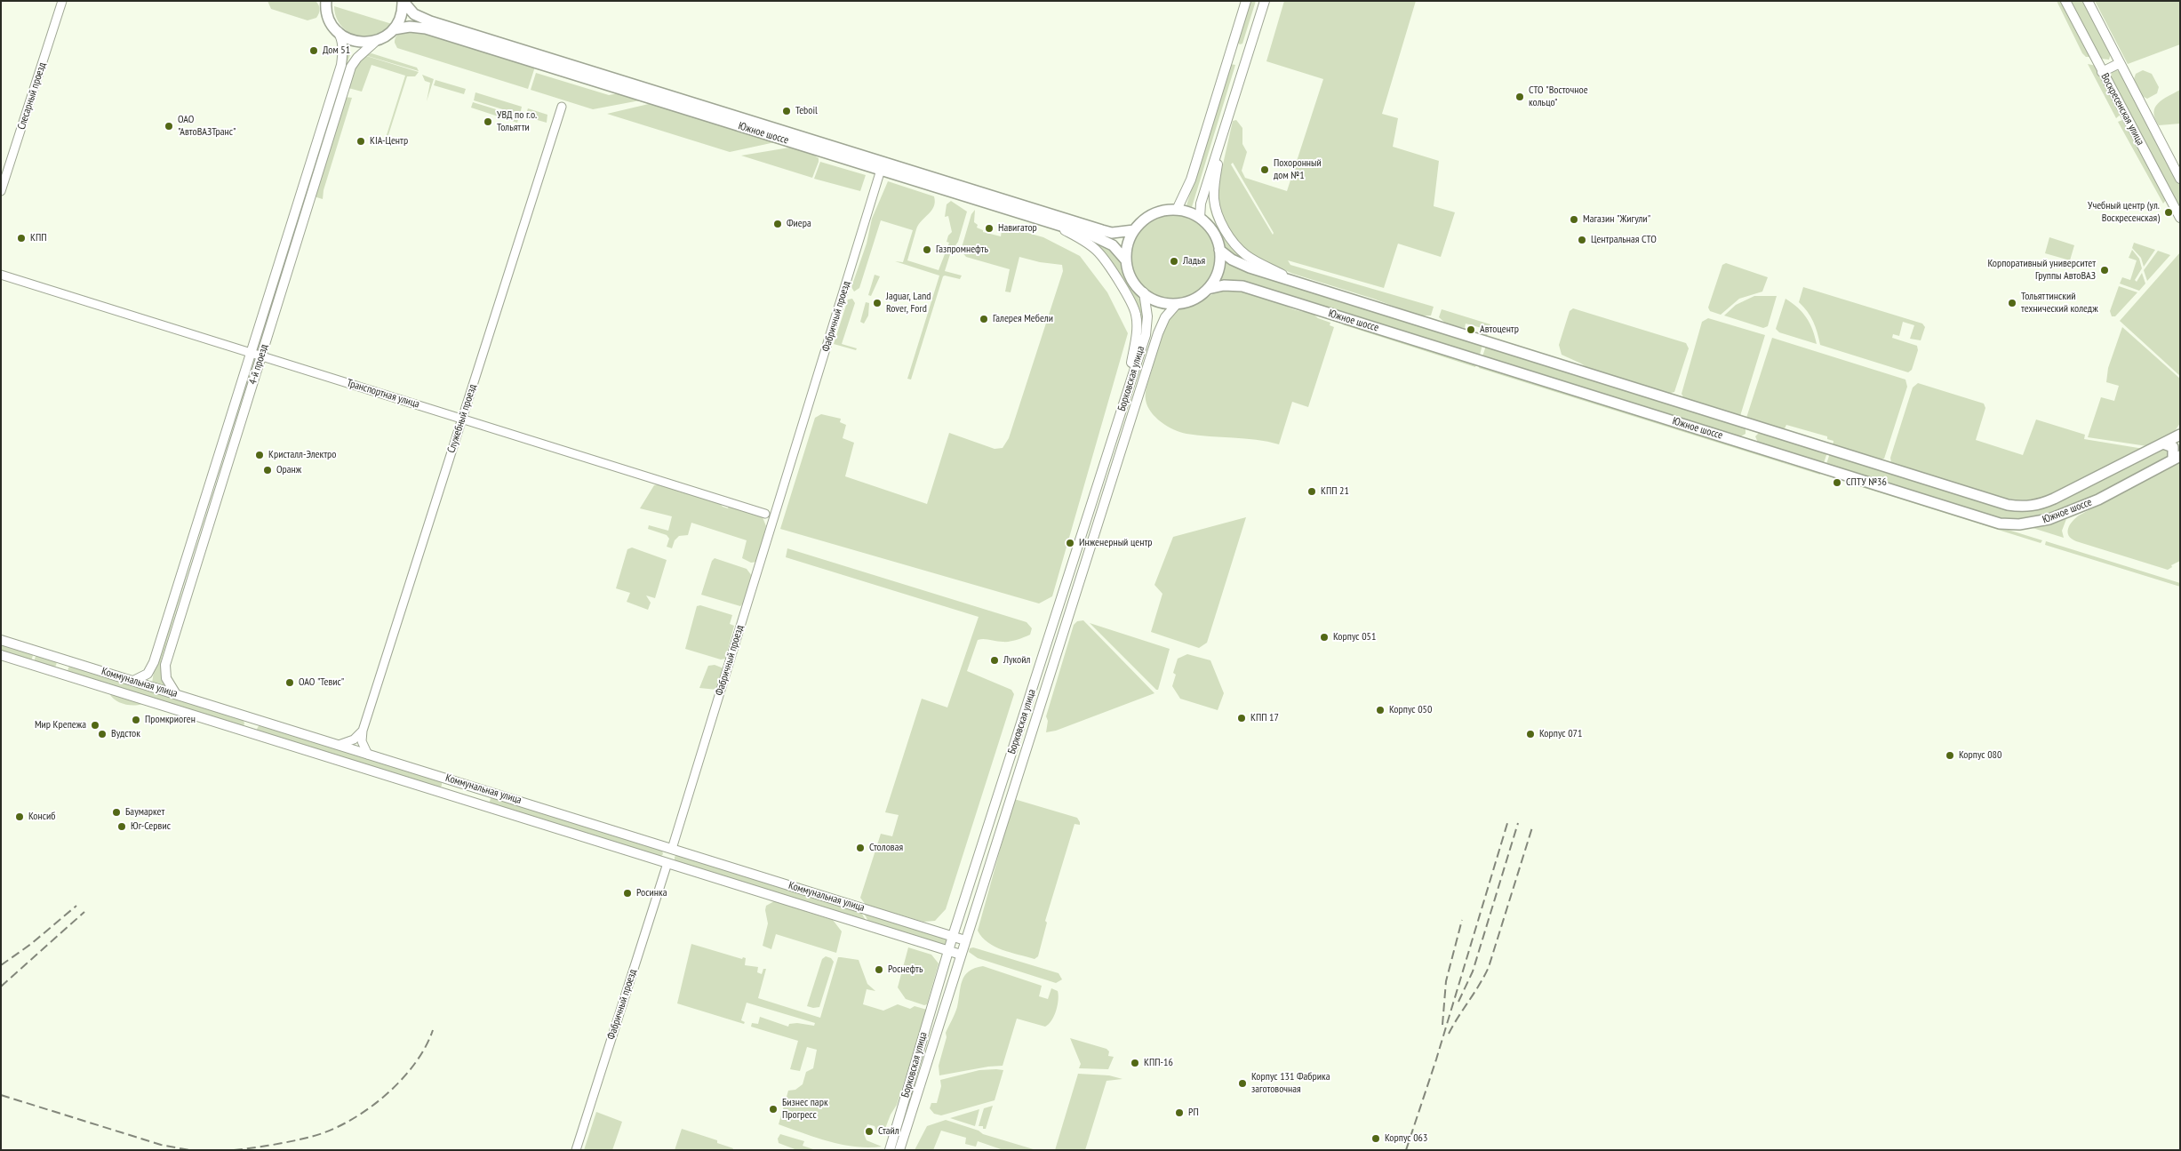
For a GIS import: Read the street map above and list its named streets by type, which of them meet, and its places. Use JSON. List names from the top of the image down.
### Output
{
  "streets": {
    "main road": [
      "Воскресенская улица",
      "Южное шоссе",
      "Фабричный проезд",
      "4-й проезд",
      "Борковская улица",
      "Коммунальная улица"
    ],
    "street": ["Слесарный проезд", "Транспортная улица", "Служебный проезд"]
  },
  "crossings": [
    ["Южное шоссе", "Фабричный проезд"],
    ["Южное шоссе", "Борковская улица"],
    ["Фабричный проезд", "Коммунальная улица"],
    ["4-й проезд", "Транспортная улица"],
    ["4-й проезд", "Коммунальная улица"],
    ["Борковская улица", "Коммунальная улица"],
    ["Транспортная улица", "Служебный проезд"],
    ["Служебный проезд", "Коммунальная улица"]
  ],
  "places": [
    "Дом 51",
    "СТО \"Восточное кольцо\"",
    "Teboil",
    "УВД по г.о. Тольятти",
    "ОАО \"АвтоВАЗТранс\"",
    "KIA-Центр",
    "Похоронный дом №1",
    "Учебный центр (ул. Воскресенская)",
    "Магазин \"Жигули\"",
    "Фиера",
    "Навигатор",
    "КПП",
    "Центральная СТО",
    "Газпромнефть",
    "Ладья",
    "Корпоративный университет Группы АвтоВАЗ",
    "Jaguar, Land Rover, Ford",
    "Тольяттинский технический коледж",
    "Галерея Мебели",
    "Автоцентр",
    "Кристалл-Электро",
    "Оранж",
    "СПТУ №36",
    "КПП 21",
    "Инженерный центр",
    "Корпус 051",
    "Лукойл",
    "ОАО \"Тевис\"",
    "Корпус 050",
    "КПП 17",
    "Промкриоген",
    "Мир Крепежа",
    "Вудсток",
    "Корпус 071",
    "Корпус 080",
    "Баумаркет",
    "Консиб",
    "Юг-Сервис",
    "Столовая",
    "Росинка",
    "Роснефть",
    "КПП-16",
    "Корпус 131 Фабрика заготовочная",
    "Бизнес парк Прогресс",
    "РП",
    "Стайл",
    "Корпус 063"
  ]
}
